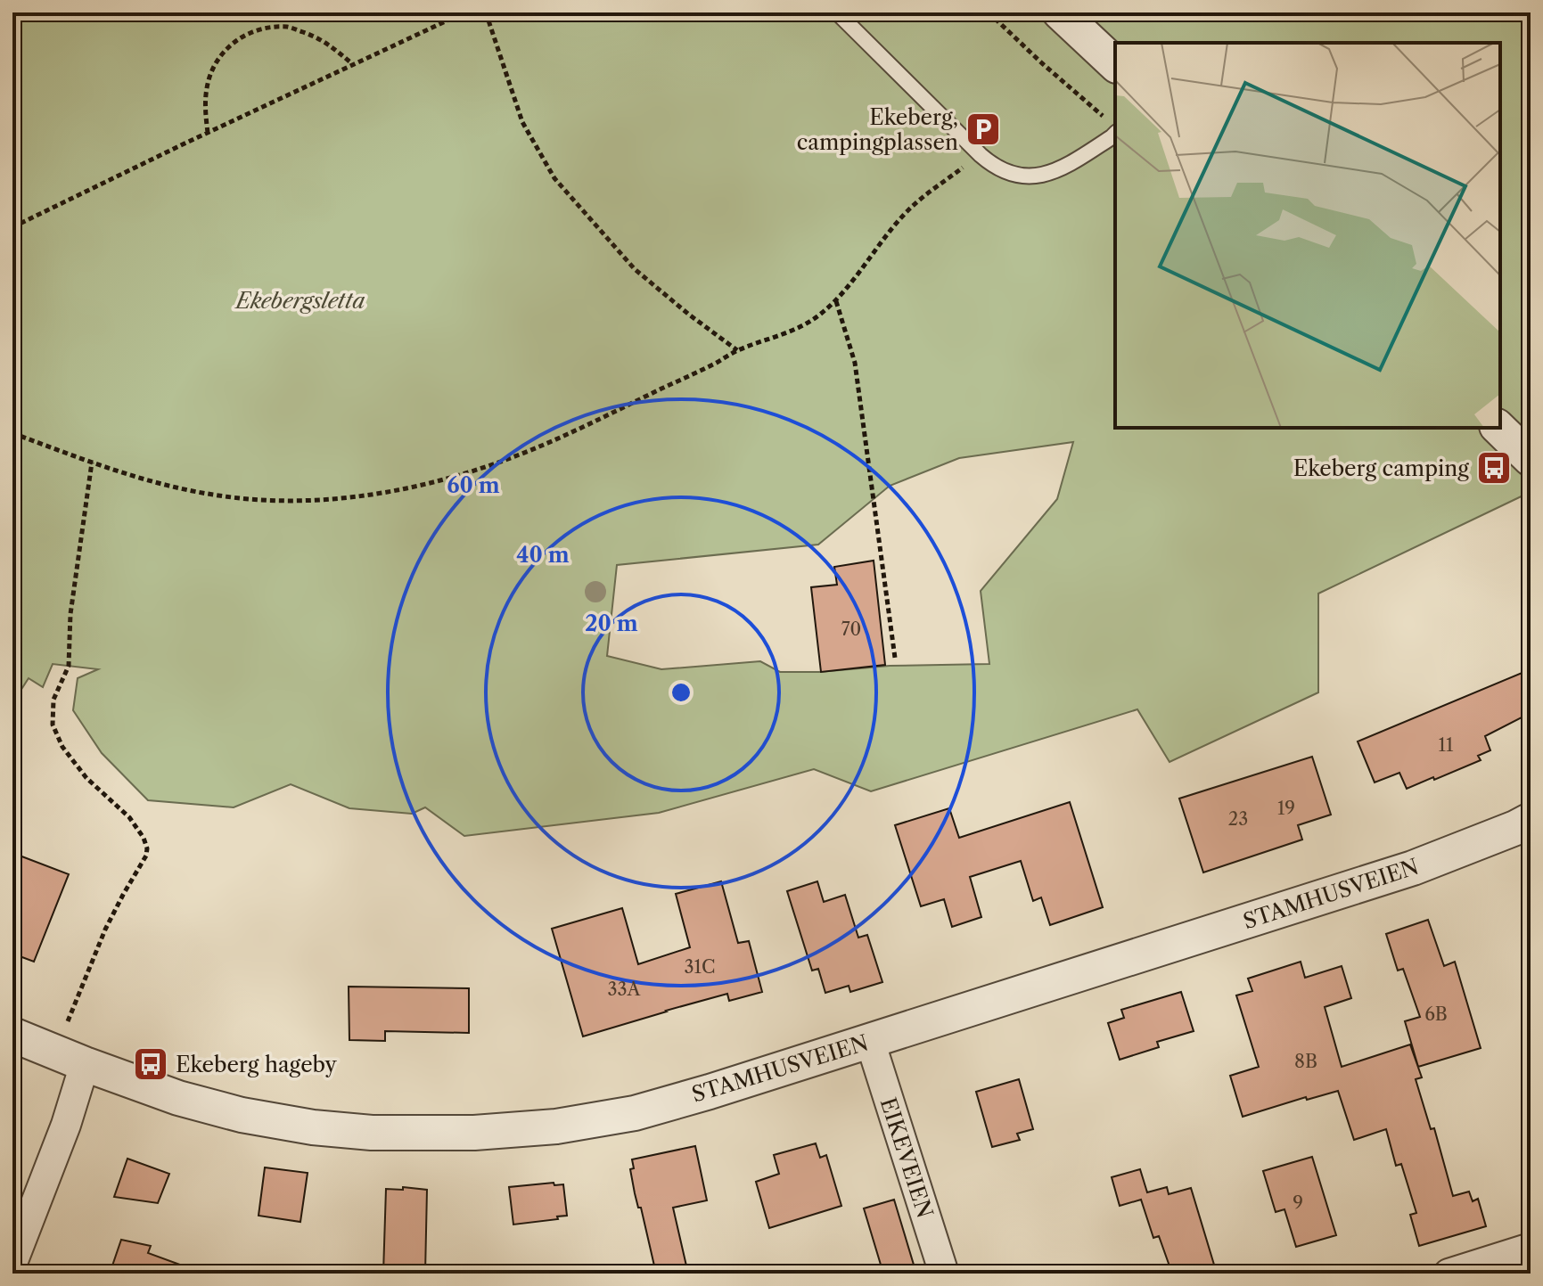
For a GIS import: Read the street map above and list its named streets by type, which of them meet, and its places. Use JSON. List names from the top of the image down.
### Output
{
  "streets": {
    "street": ["STAMHUSVEIEN", "EIKEVEIEN"]
  },
  "crossings": [
    ["STAMHUSVEIEN", "EIKEVEIEN"]
  ],
  "parks": ["Ekebergsletta"],
  "places": {
    "parking": ["Ekeberg, campingplassen"],
    "bus stop": ["Ekeberg camping", "Ekeberg hageby"]
  },
  "house_numbers": [
    "70",
    "11",
    "19",
    "23",
    "31C",
    "33A",
    "6B",
    "8B",
    "9"
  ],
  "rings": ["60 m", "40 m", "20 m"]
}
